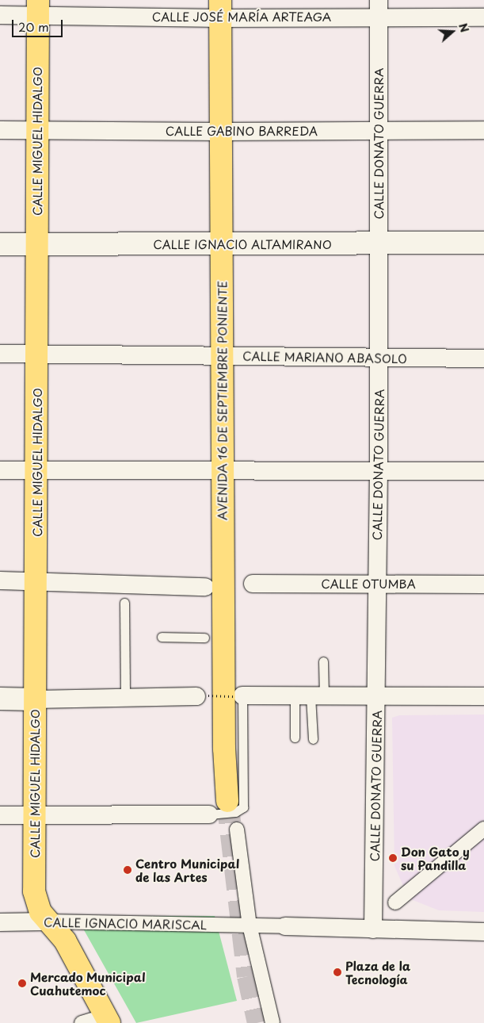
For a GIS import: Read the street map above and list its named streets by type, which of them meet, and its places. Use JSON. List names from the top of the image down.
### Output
{
  "streets": {
    "main road": ["CALLE MIGUEL HIDALGO", "AVENIDA 16 DE SEPTIEMBRE PONIENTE"],
    "street": [
      "CALLE JOSÉ MARÍA ARTEAGA",
      "CALLE GABINO BARREDA",
      "CALLE DONATO GUERRA",
      "CALLE IGNACIO ALTAMIRANO",
      "CALLE MARIANO ABASOLO",
      "CALLE OTUMBA",
      "CALLE IGNACIO MARISCAL"
    ]
  },
  "crossings": [
    ["CALLE JOSÉ MARÍA ARTEAGA", "CALLE MIGUEL HIDALGO"],
    ["CALLE JOSÉ MARÍA ARTEAGA", "CALLE DONATO GUERRA"],
    ["CALLE JOSÉ MARÍA ARTEAGA", "AVENIDA 16 DE SEPTIEMBRE PONIENTE"],
    ["CALLE GABINO BARREDA", "CALLE MIGUEL HIDALGO"],
    ["CALLE GABINO BARREDA", "CALLE DONATO GUERRA"],
    ["CALLE GABINO BARREDA", "AVENIDA 16 DE SEPTIEMBRE PONIENTE"],
    ["CALLE MIGUEL HIDALGO", "CALLE IGNACIO ALTAMIRANO"],
    ["CALLE MIGUEL HIDALGO", "CALLE MARIANO ABASOLO"],
    ["CALLE MIGUEL HIDALGO", "CALLE IGNACIO MARISCAL"],
    ["CALLE DONATO GUERRA", "CALLE IGNACIO ALTAMIRANO"],
    ["CALLE DONATO GUERRA", "CALLE MARIANO ABASOLO"],
    ["CALLE DONATO GUERRA", "CALLE OTUMBA"],
    ["CALLE IGNACIO ALTAMIRANO", "AVENIDA 16 DE SEPTIEMBRE PONIENTE"],
    ["CALLE MARIANO ABASOLO", "AVENIDA 16 DE SEPTIEMBRE PONIENTE"]
  ],
  "places": [
    "Don Gato y su Pandilla",
    "Centro Municipal de las Artes",
    "Plaza de la Tecnología",
    "Mercado Municipal Cuahutemoc"
  ],
  "scale_bar": "20 m",
  "north": "right"
}
